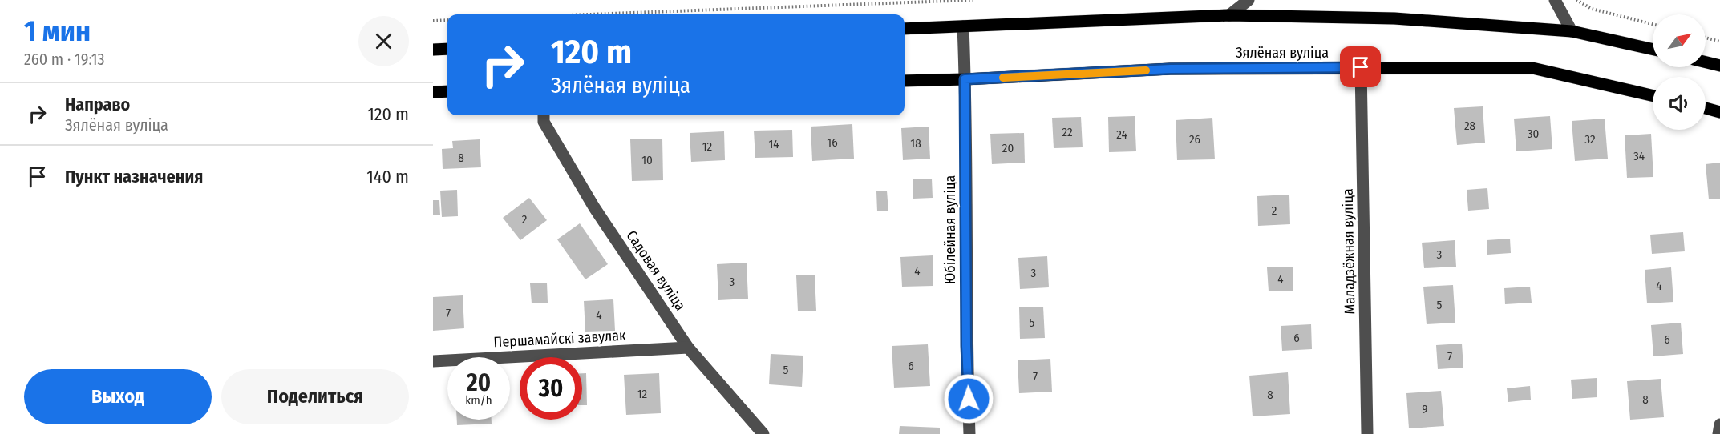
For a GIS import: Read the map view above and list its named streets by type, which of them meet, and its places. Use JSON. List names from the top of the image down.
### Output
{
  "streets": {
    "main road": ["Зялёная вуліца"],
    "street": [
      "Юбілейная вуліца",
      "Маладзёжная вуліца",
      "Садовая вуліца",
      "Першамайскі завулак"
    ]
  },
  "crossings": [
    ["Зялёная вуліца", "Юбілейная вуліца"],
    ["Зялёная вуліца", "Маладзёжная вуліца"],
    ["Садовая вуліца", "Першамайскі завулак"]
  ],
  "house_numbers": [
    "28",
    "22",
    "30",
    "24",
    "26",
    "32",
    "16",
    "18",
    "14",
    "12",
    "20",
    "34",
    "8",
    "10",
    "2",
    "2",
    "3",
    "4",
    "3",
    "4",
    "3",
    "4",
    "5",
    "7",
    "4",
    "5",
    "6",
    "6",
    "7",
    "6",
    "5",
    "7",
    "12",
    "8",
    "8",
    "9"
  ],
  "north": "top right",
  "page": {
    "heading": ["1 мин", "260 m · 19:13"],
    "turn": ["120 m", "Зялёная вуліца"],
    "list": [
      {
        "name": "Направо",
        "note": "Зялёная вуліца",
        "value": "120 m"
      },
      {
        "name": "Пункт назначения",
        "value": "140 m"
      }
    ],
    "speed": "20 km/h",
    "limit": "30",
    "buttons": ["Выход", "Поделиться"]
  }
}
